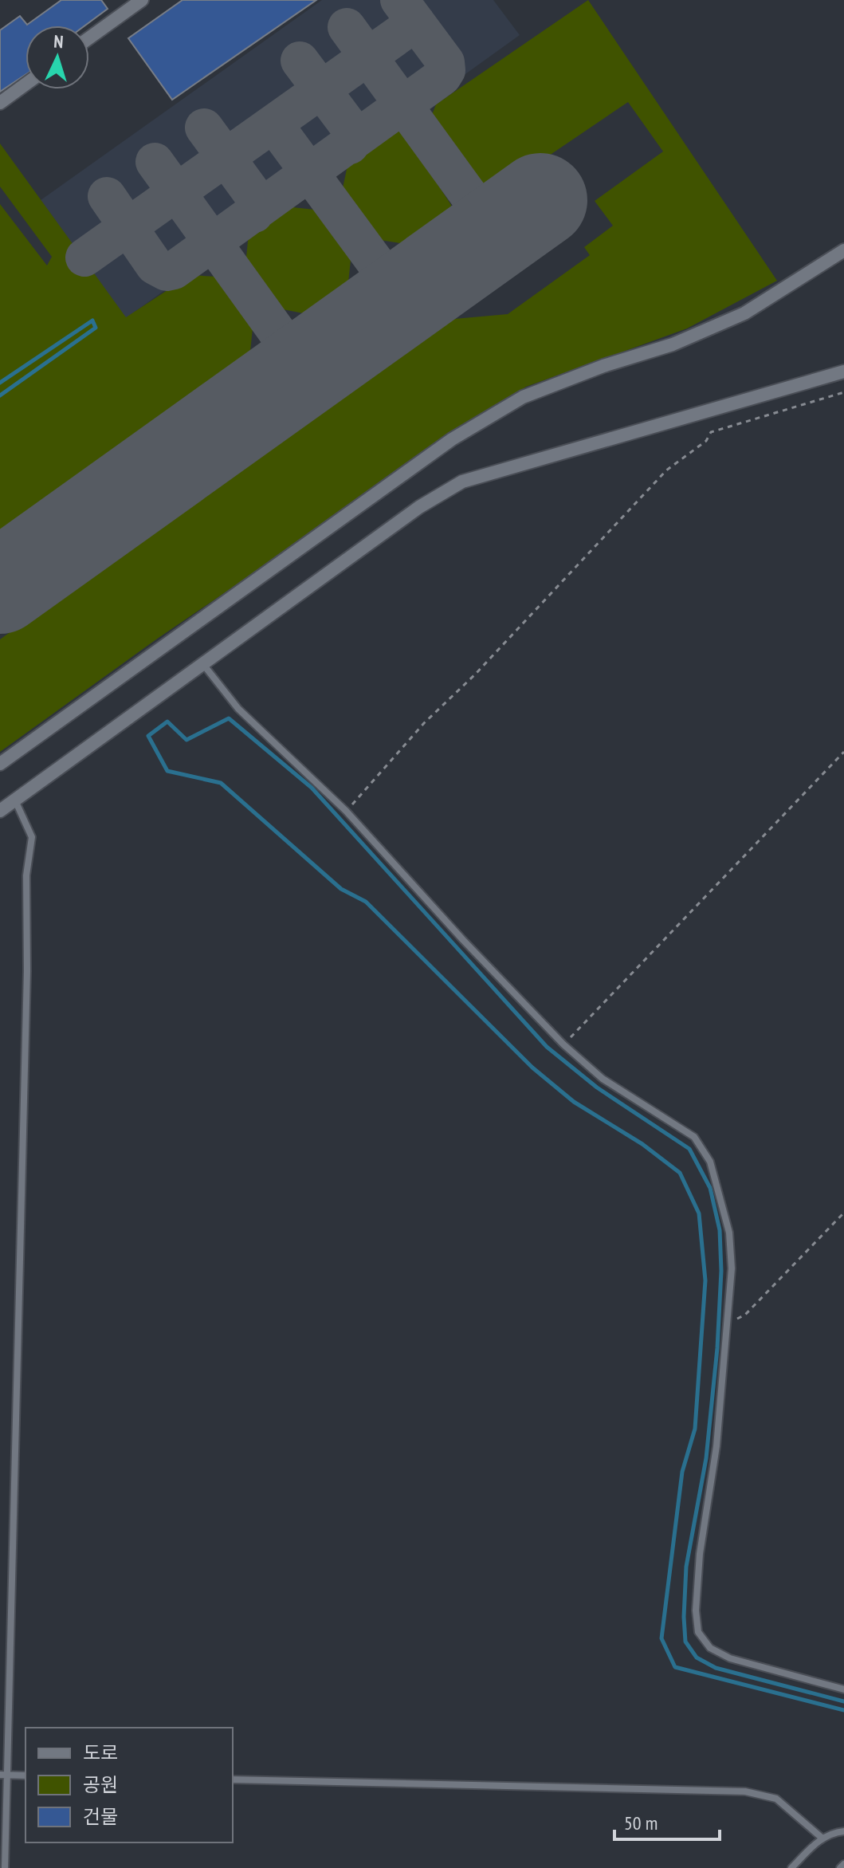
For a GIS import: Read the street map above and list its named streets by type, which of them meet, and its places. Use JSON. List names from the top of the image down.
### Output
{
  "legend": ["도로", "공원", "건물"],
  "scale_bar": "50 m",
  "north": "top"
}
